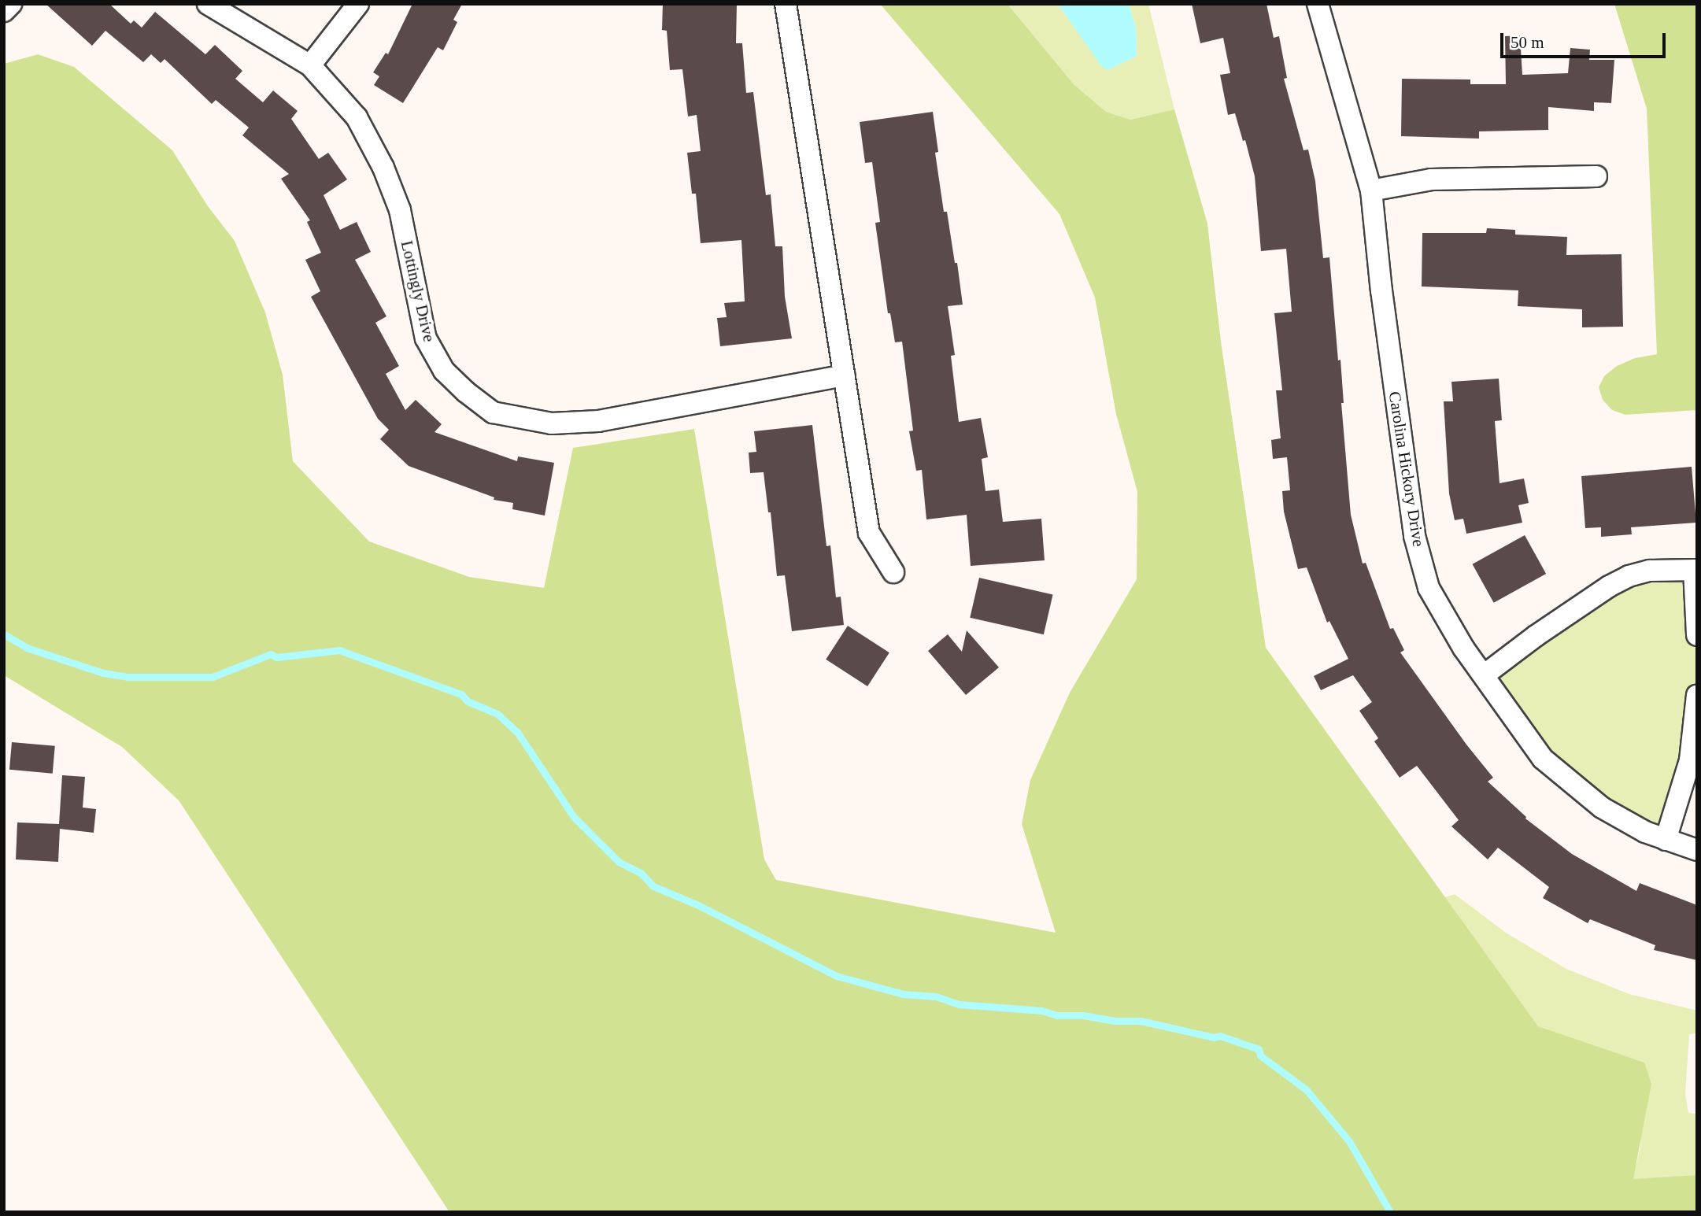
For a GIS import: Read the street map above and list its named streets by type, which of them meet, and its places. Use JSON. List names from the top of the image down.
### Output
{
  "streets": {
    "street": ["Lottingly Drive", "Carolina Hickory Drive"]
  },
  "scale_bar": "50 m"
}
